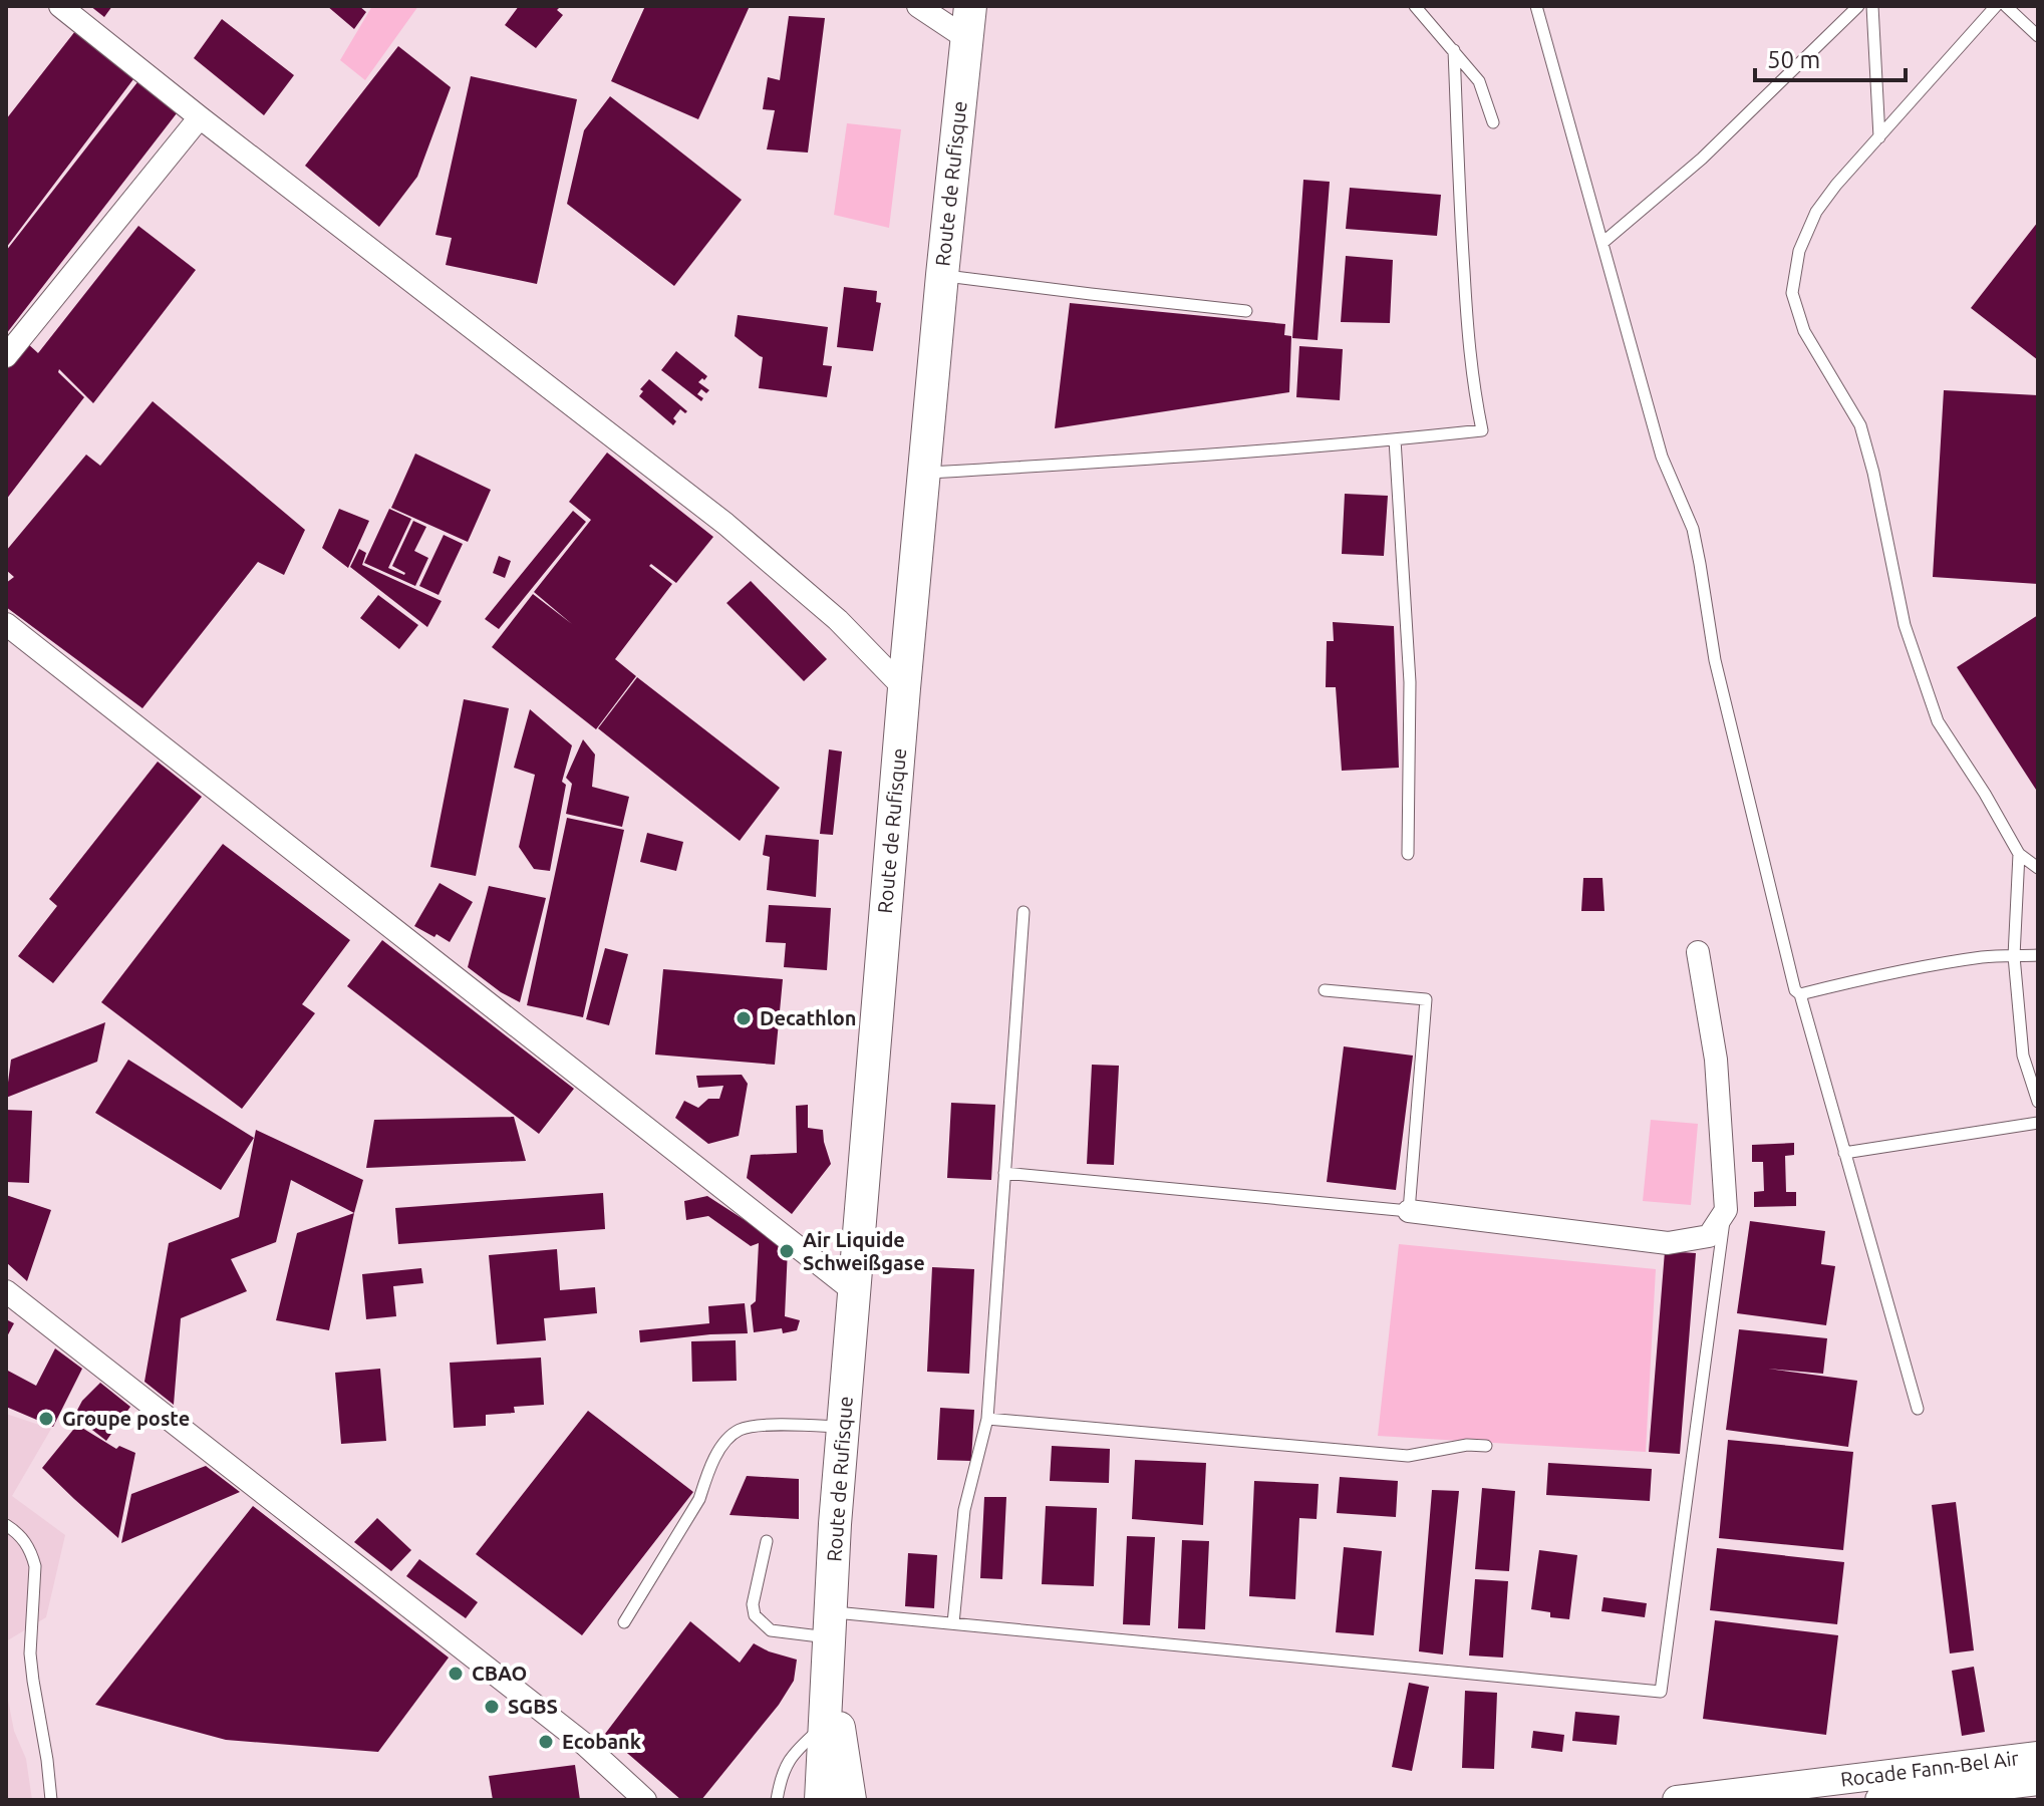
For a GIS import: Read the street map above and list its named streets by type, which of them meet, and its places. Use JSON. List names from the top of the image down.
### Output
{
  "streets": {
    "main road": ["Route de Rufisque"],
    "street": ["Rocade Fann-Bel Air"]
  },
  "places": [
    "Decathlon",
    "Air Liquide Schweißgase",
    "Groupe poste",
    "CBAO",
    "SGBS",
    "Ecobank"
  ],
  "scale_bar": "50 m"
}
